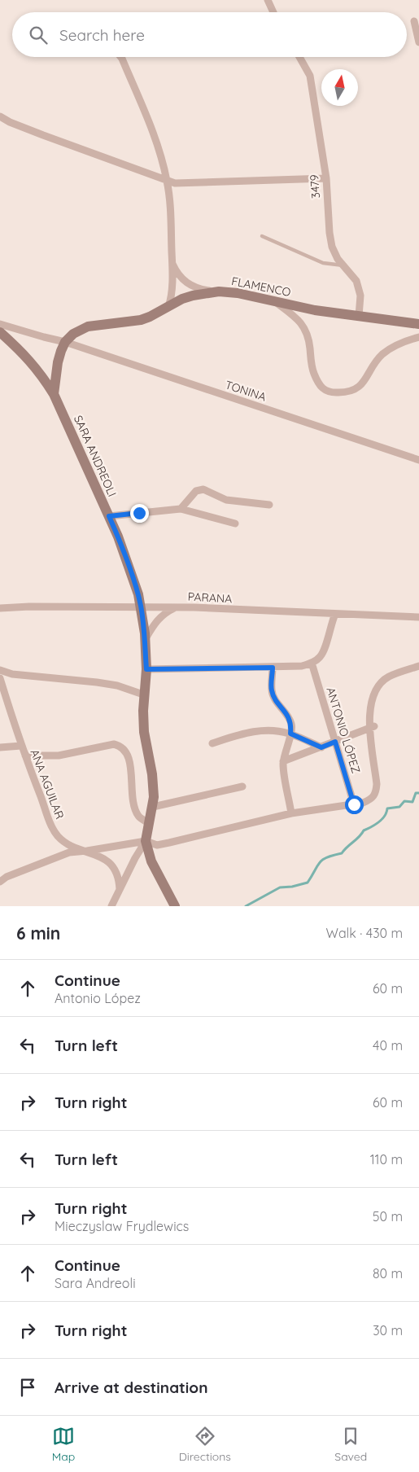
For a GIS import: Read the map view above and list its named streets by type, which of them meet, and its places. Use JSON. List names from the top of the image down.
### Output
{
  "streets": {
    "street": [
      "3479",
      "FLAMENCO",
      "TONINA",
      "SARA ANDREOLI",
      "PARANA",
      "ANTONIO LÓPEZ",
      "ANA AGUILAR"
    ]
  },
  "crossings": [
    ["3479", "FLAMENCO"],
    ["FLAMENCO", "TONINA"],
    ["SARA ANDREOLI", "PARANA"]
  ],
  "north": "top",
  "page": {
    "search": "Search here",
    "heading": ["6 min", "Walk · 430 m"],
    "list": [
      ["Continue", "Antonio López", "60 m"],
      ["Turn left", "40 m"],
      ["Turn right", "60 m"],
      ["Turn left", "110 m"],
      ["Turn right", "Mieczyslaw Frydlewics", "50 m"],
      ["Continue", "Sara Andreoli", "80 m"],
      ["Turn right", "30 m"],
      "Arrive at destination"
    ],
    "nav": ["Map", "Directions", "Saved"]
  }
}
